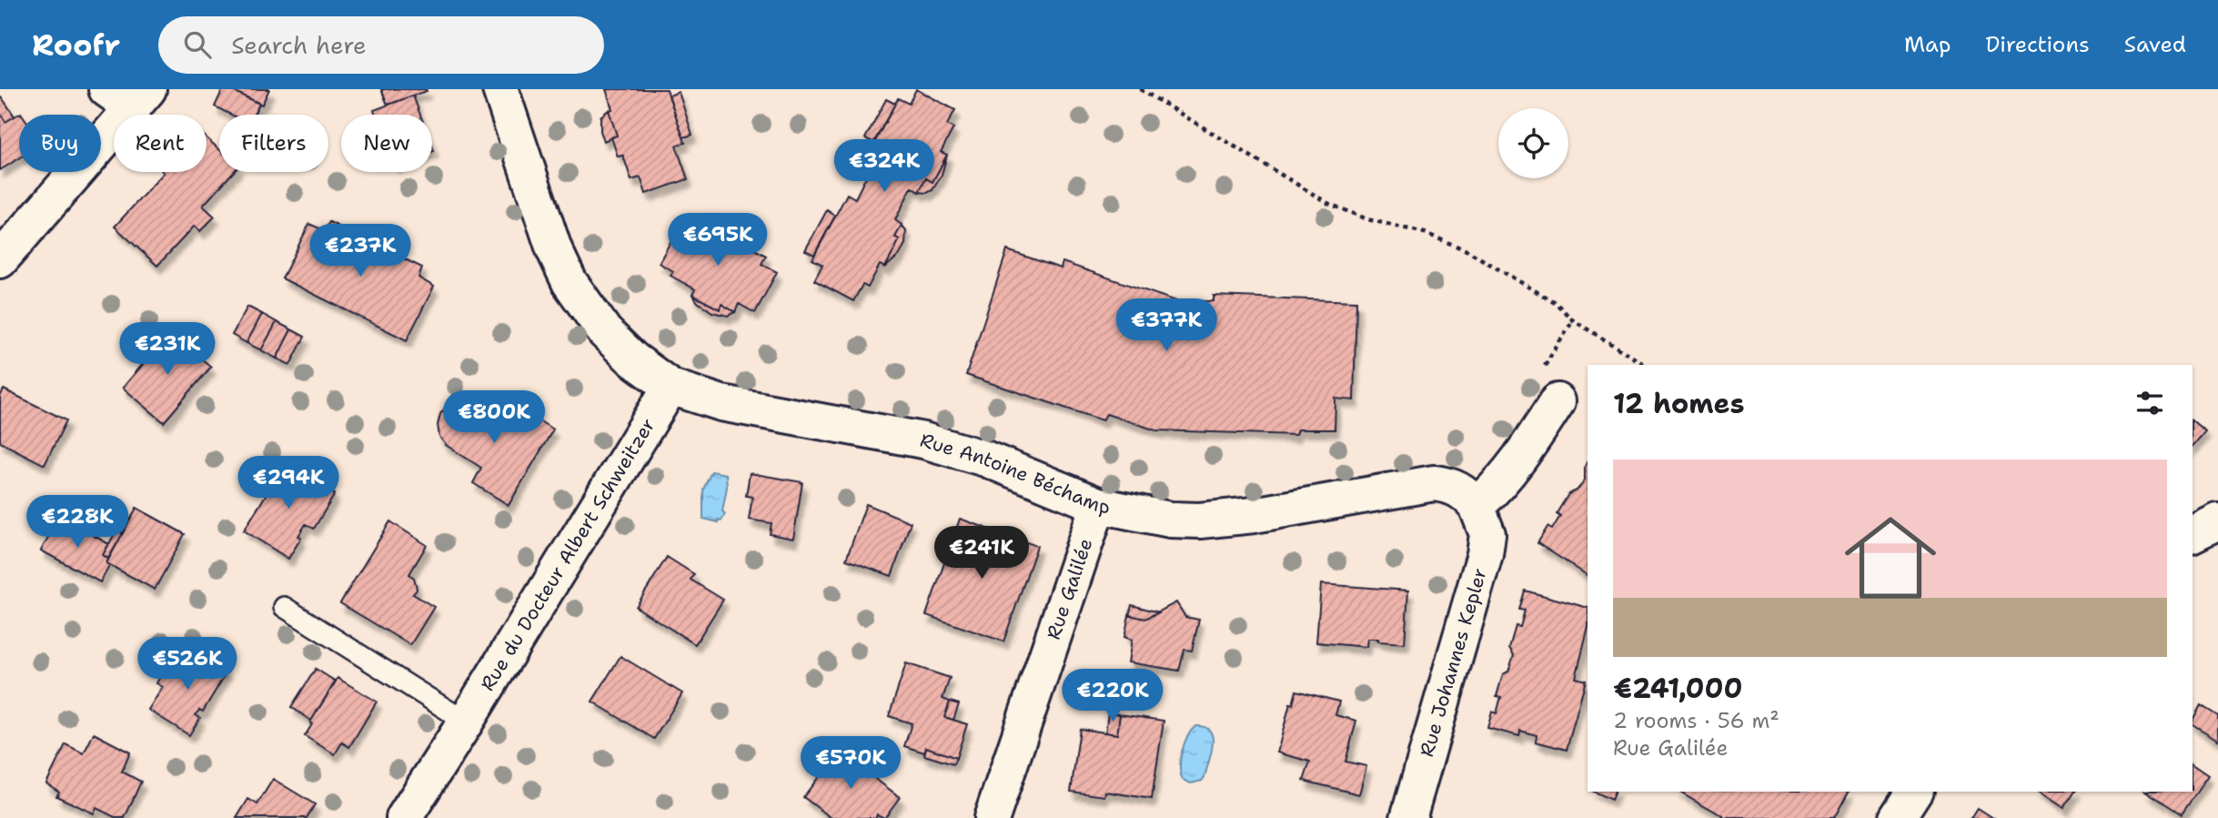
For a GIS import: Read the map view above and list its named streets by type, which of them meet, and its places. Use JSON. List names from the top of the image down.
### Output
{
  "streets": {
    "street": [
      "Rue Antoine Béchamp",
      "Rue du Docteur Albert Schweitzer",
      "Rue Galilée",
      "Rue Johannes Kepler"
    ]
  },
  "crossings": [
    ["Rue Antoine Béchamp", "Rue du Docteur Albert Schweitzer"],
    ["Rue Antoine Béchamp", "Rue Galilée"],
    ["Rue Antoine Béchamp", "Rue Johannes Kepler"]
  ],
  "page": {
    "header": "Roofr",
    "search": "Search here",
    "nav": ["Map", "Directions", "Saved"],
    "chip": [
      "Buy",
      "Rent",
      "Filters",
      "New"
    ],
    "price": [
      "€324K",
      "€695K",
      "€237K",
      "€377K",
      "€231K",
      "€800K",
      "€294K",
      "€228K",
      "€241K",
      "€526K",
      "€220K",
      "€570K"
    ],
    "heading": "12 homes",
    "list": [
      {
        "name": "€241,000",
        "note": "2 rooms · 56 m² · Rue Galilée"
      }
    ]
  }
}
